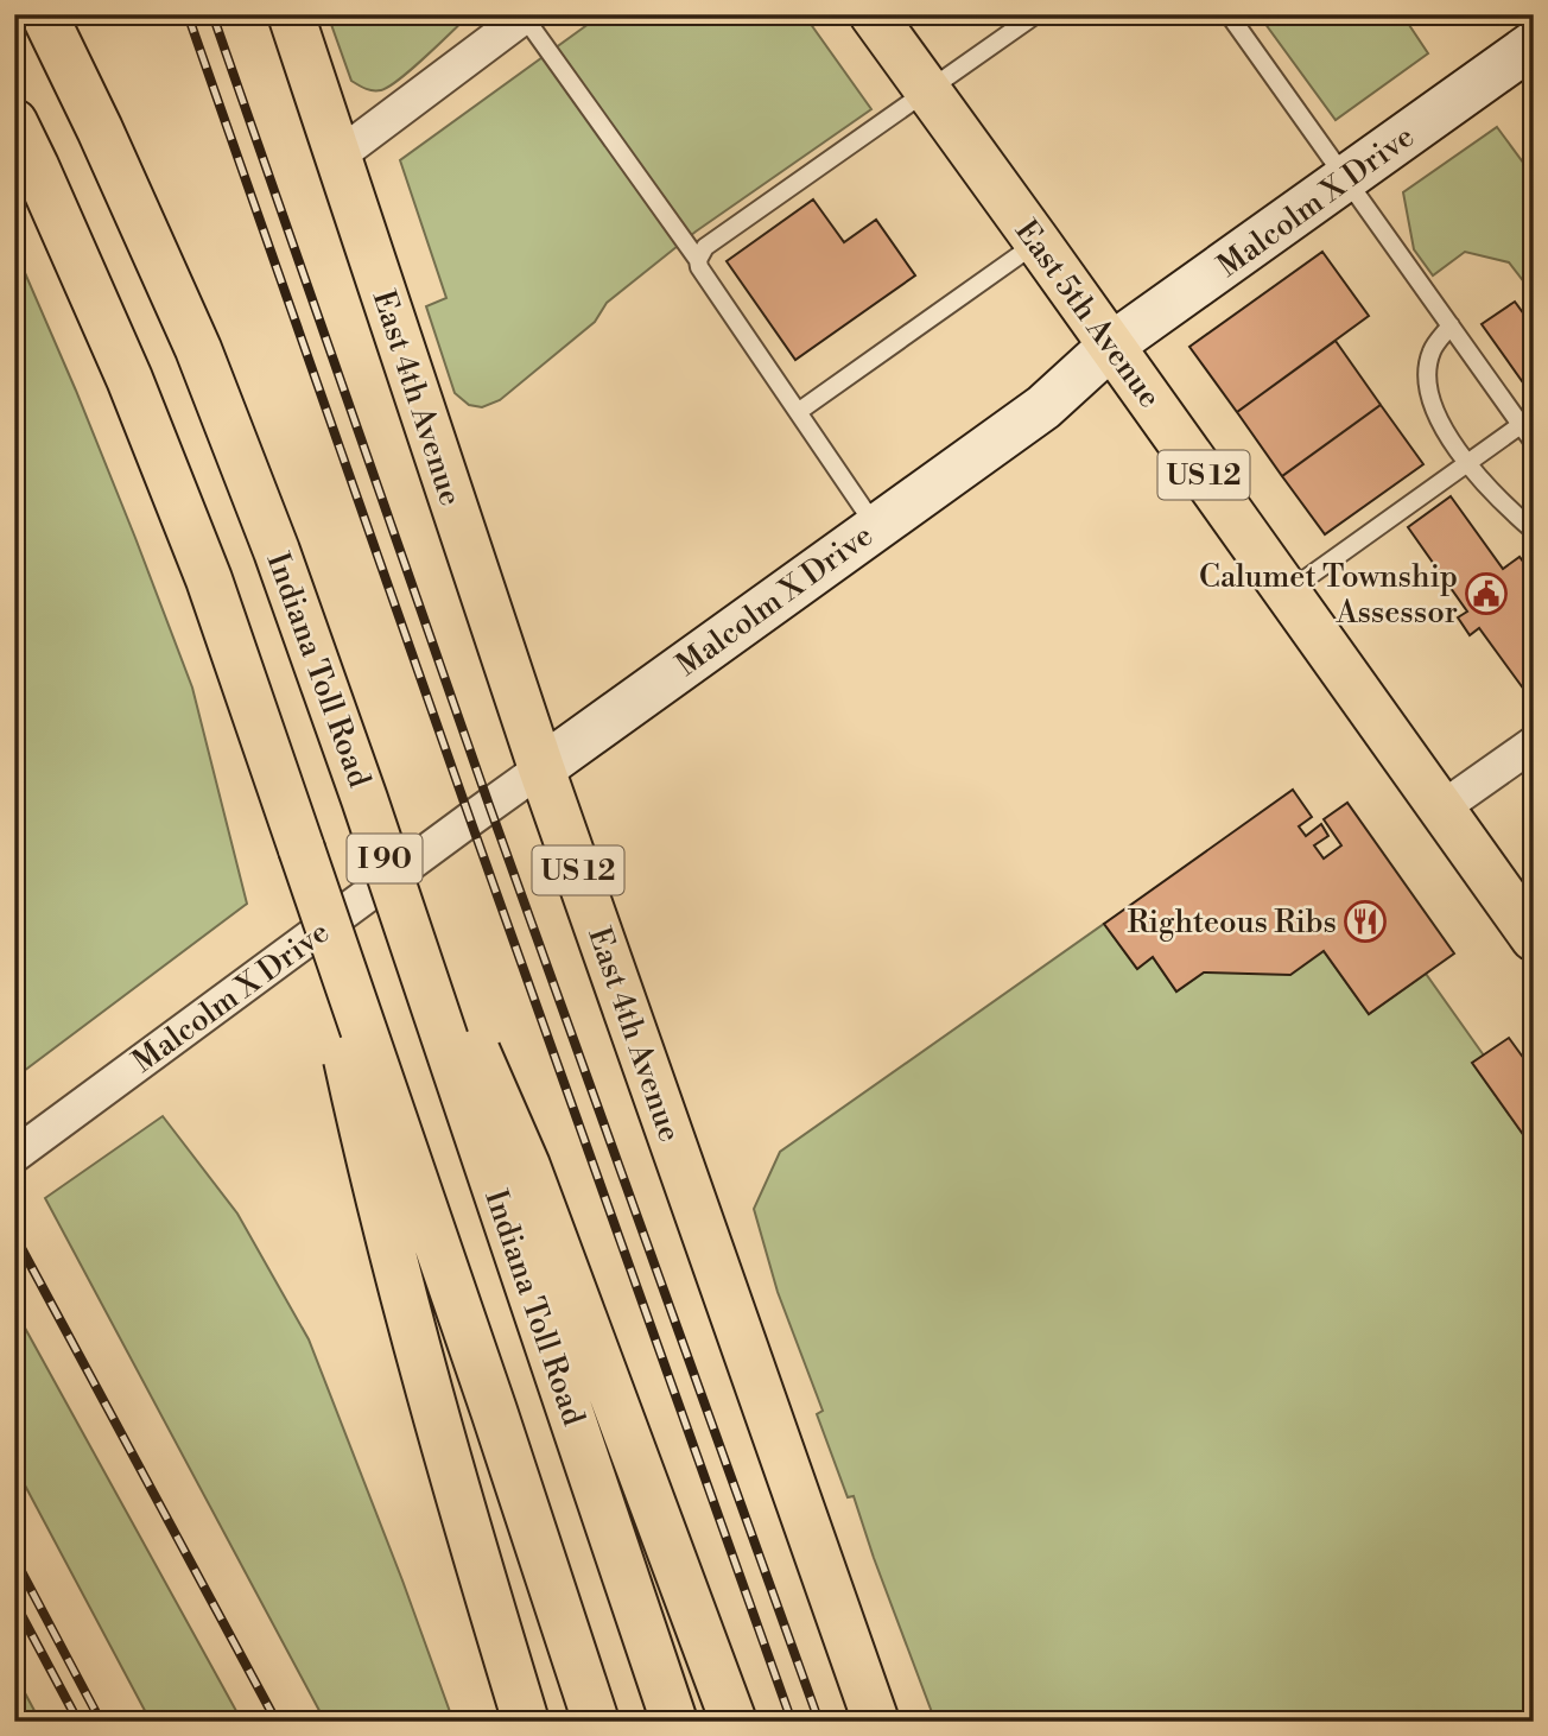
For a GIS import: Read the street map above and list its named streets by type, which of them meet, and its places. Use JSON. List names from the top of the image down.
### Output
{
  "streets": {
    "main road": [
      "East 5th Avenue",
      "East 4th Avenue",
      "US 12",
      "Indiana Toll Road",
      "I 90"
    ],
    "street": ["Malcolm X Drive"]
  },
  "crossings": [
    ["Malcolm X Drive", "East 5th Avenue"],
    ["Malcolm X Drive", "East 4th Avenue"]
  ],
  "places": {
    "public building": ["Calumet Township Assessor"],
    "restaurant": ["Righteous Ribs"]
  }
}
